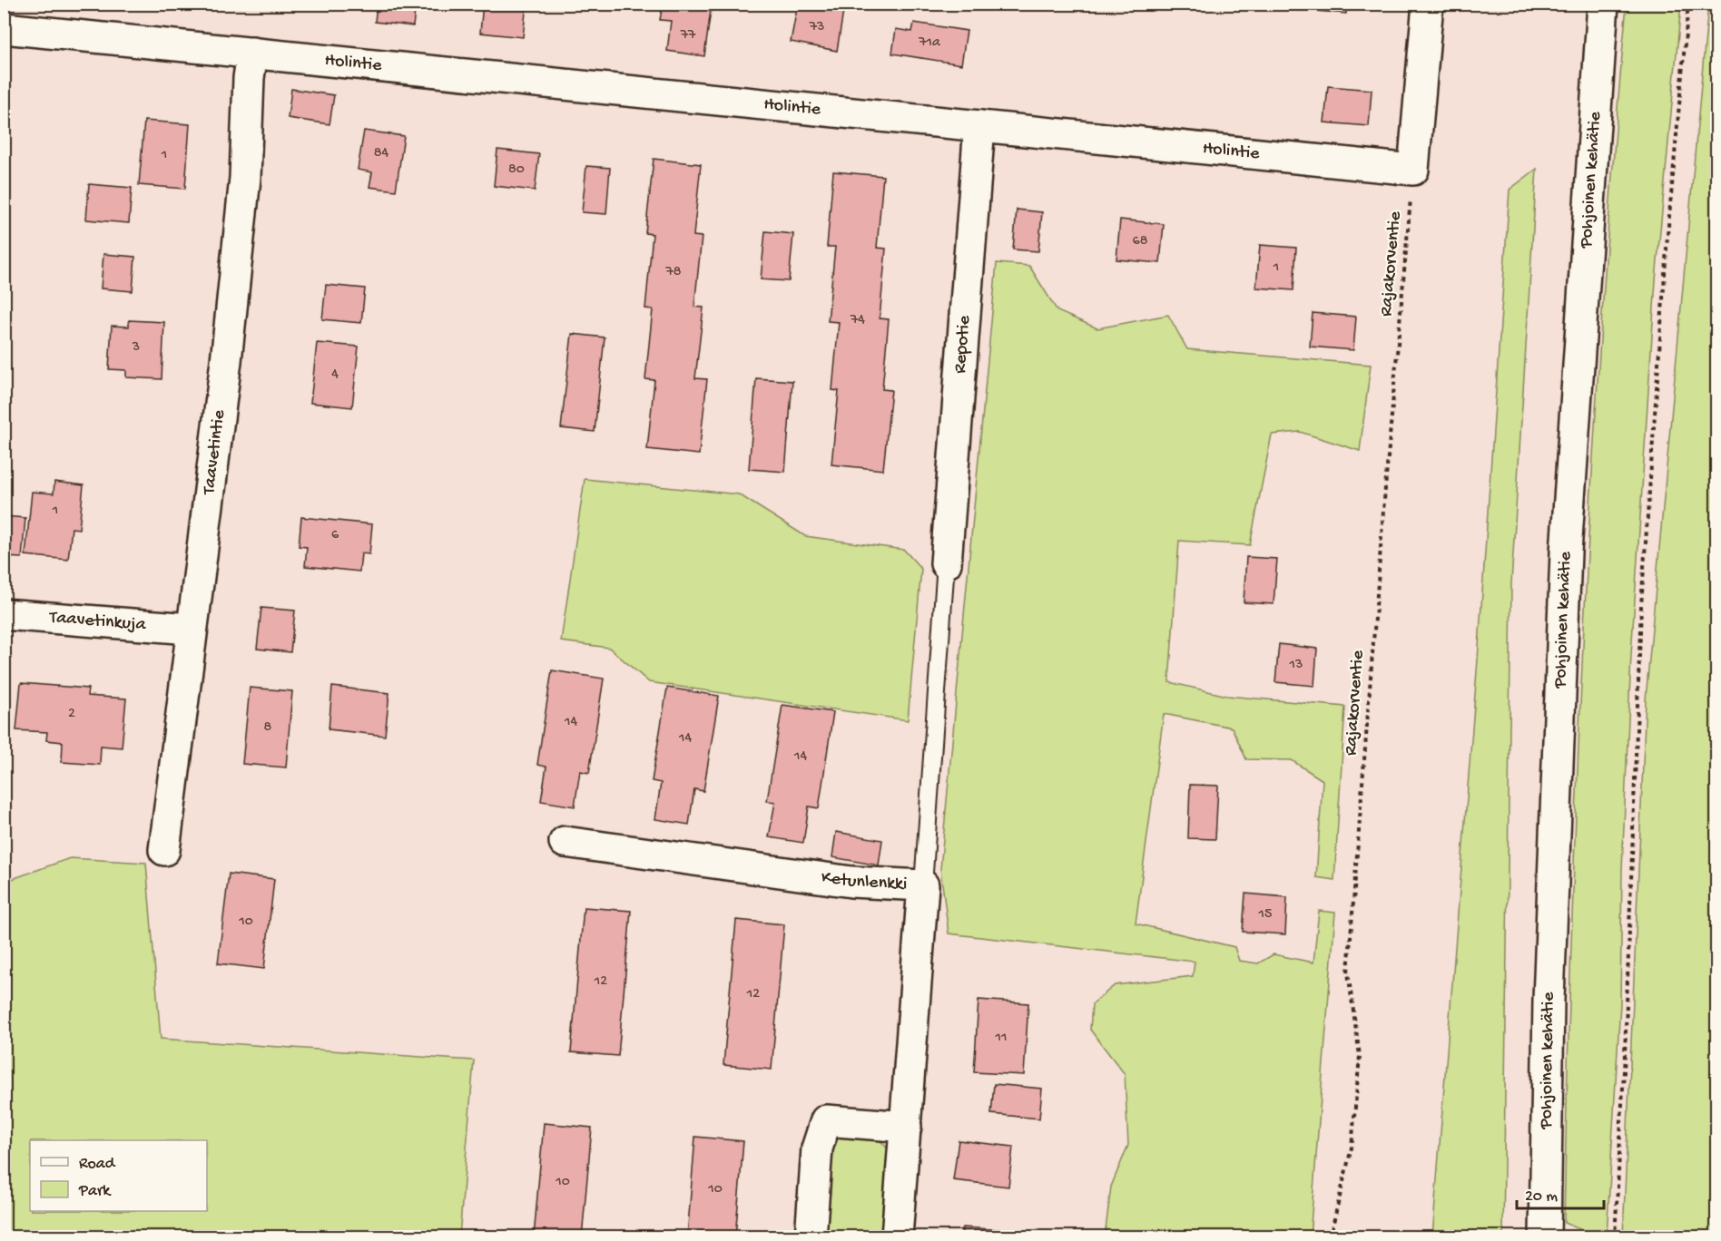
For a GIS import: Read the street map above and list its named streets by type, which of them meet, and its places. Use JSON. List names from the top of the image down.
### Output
{
  "streets": {
    "street": [
      "Holintie",
      "Pohjoinen kehätie",
      "Repotie",
      "Taavetintie",
      "Taavetinkuja",
      "Ketunlenkki"
    ],
    "path": ["Rajakorventie"]
  },
  "crossings": [
    ["Holintie", "Rajakorventie"],
    ["Holintie", "Repotie"],
    ["Holintie", "Taavetintie"],
    ["Taavetintie", "Taavetinkuja"]
  ],
  "house_numbers": [
    "73",
    "77",
    "71a",
    "84",
    "1",
    "80",
    "68",
    "1",
    "78",
    "74",
    "3",
    "4",
    "1",
    "6",
    "13",
    "2",
    "14",
    "8",
    "14",
    "14",
    "15",
    "10",
    "12",
    "12",
    "11",
    "10",
    "10"
  ],
  "legend": ["Road", "Park"],
  "scale_bar": "20 m"
}
